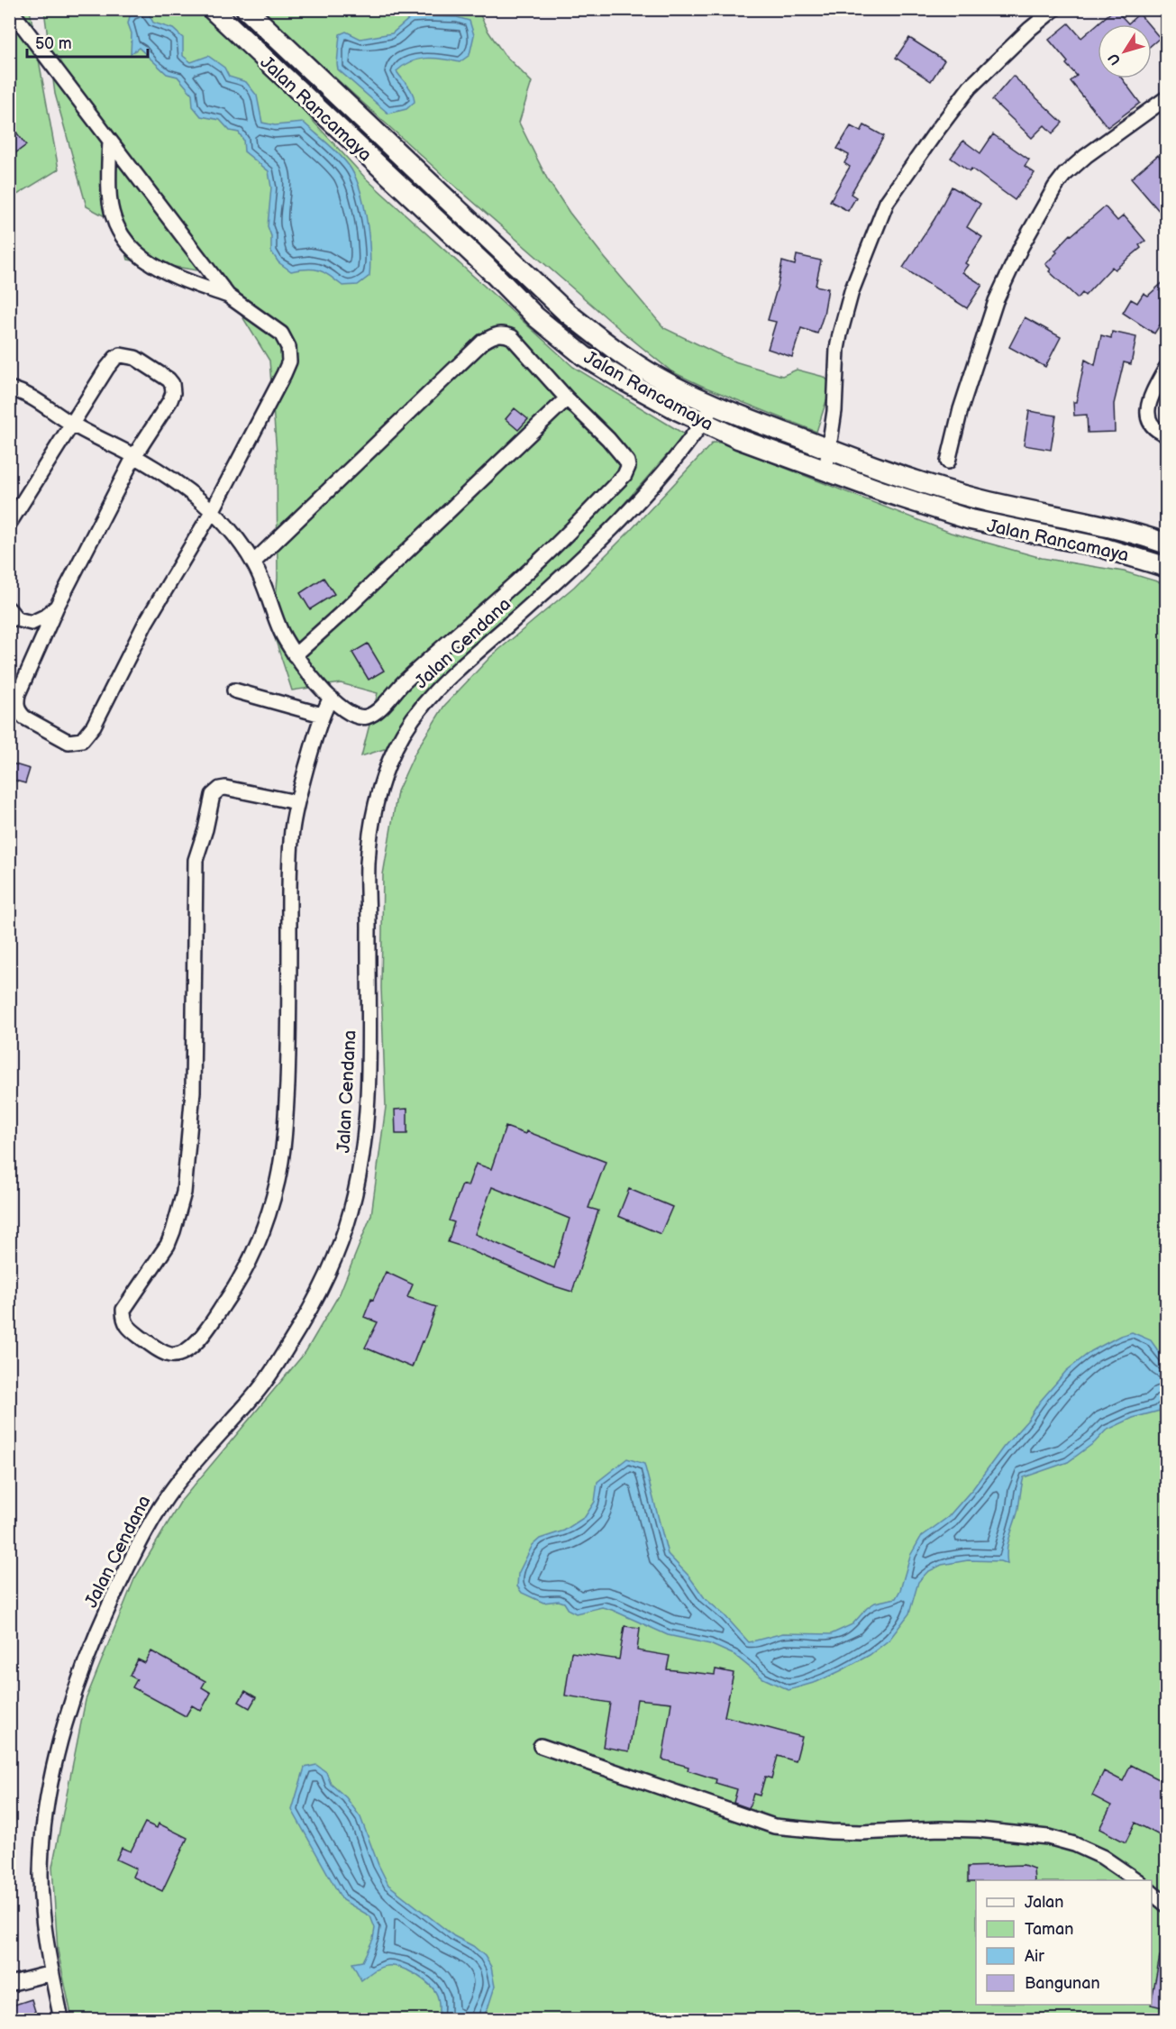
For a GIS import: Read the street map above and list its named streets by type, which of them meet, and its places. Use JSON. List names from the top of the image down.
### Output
{
  "streets": {
    "street": ["Jalan Rancamaya", "Jalan Cendana"]
  },
  "crossings": [
    ["Jalan Rancamaya", "Jalan Cendana"]
  ],
  "legend": [
    "Jalan",
    "Taman",
    "Air",
    "Bangunan"
  ],
  "scale_bar": "50 m",
  "north": "bottom left"
}
